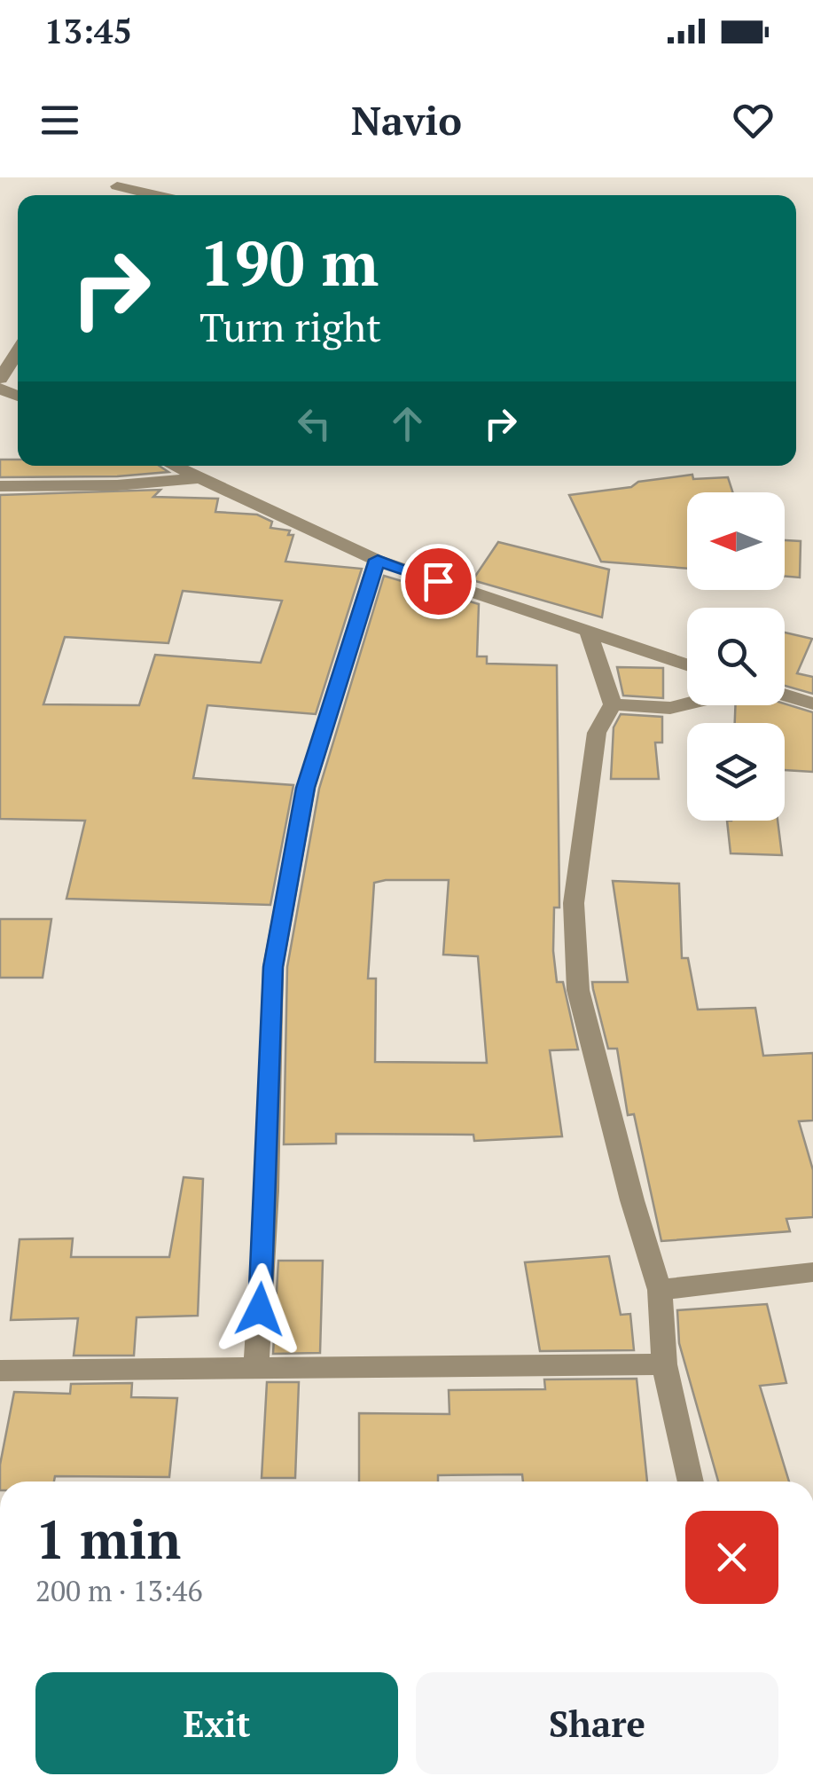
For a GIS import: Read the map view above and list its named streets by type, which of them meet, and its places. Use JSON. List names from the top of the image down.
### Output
{
  "north": "left",
  "page": {
    "status": "13:45",
    "header": "Navio",
    "turn": ["190 m", "Turn right"],
    "heading": ["1 min", "200 m · 13:46"],
    "buttons": ["Exit", "Share"]
  }
}
